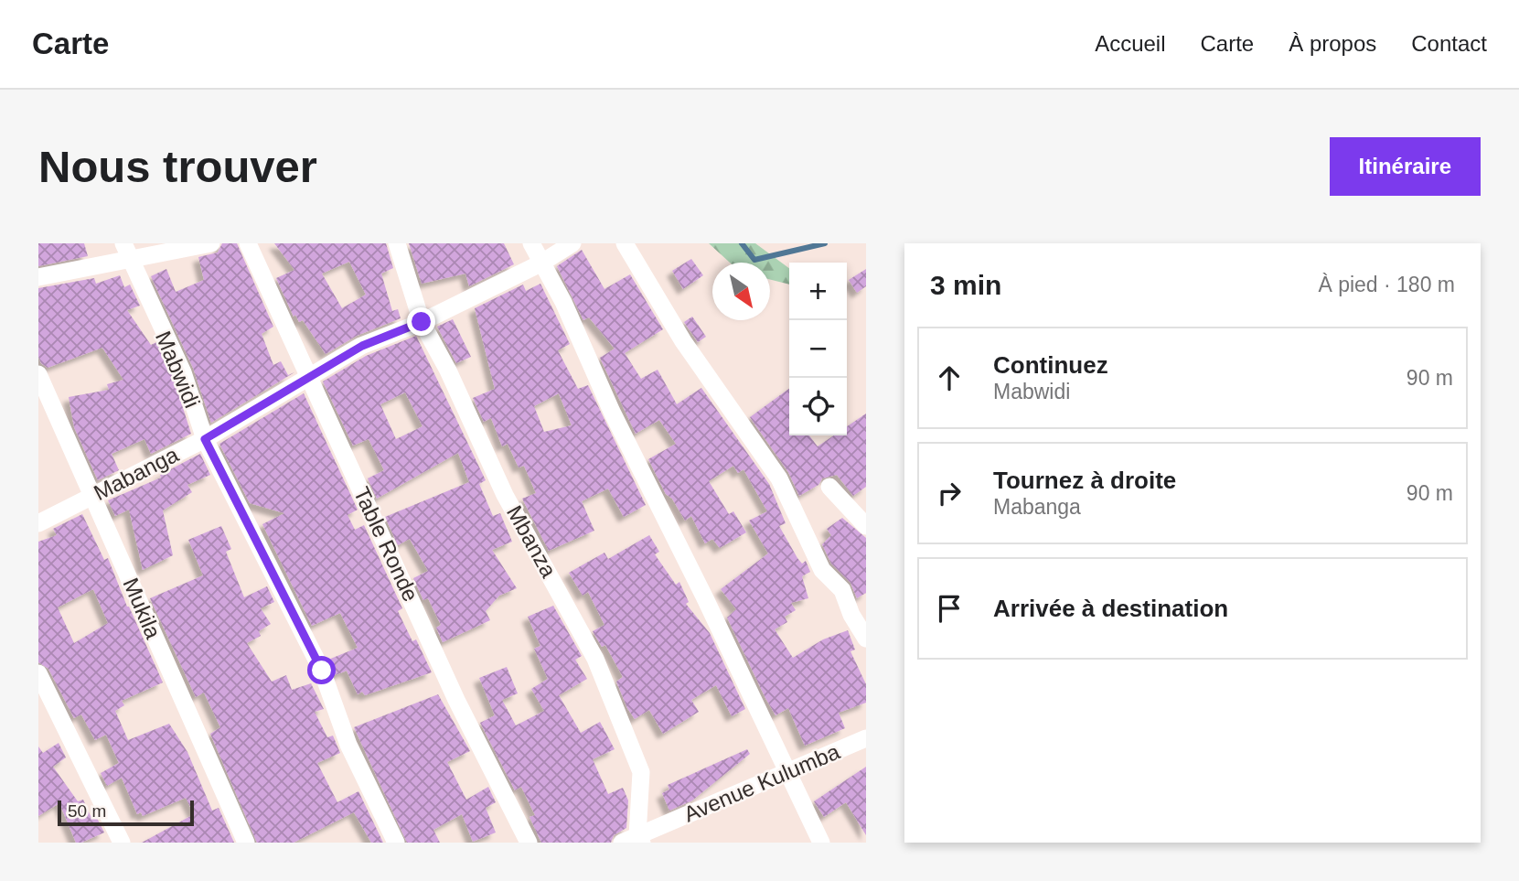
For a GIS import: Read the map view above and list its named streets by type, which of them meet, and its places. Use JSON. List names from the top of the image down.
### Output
{
  "streets": {
    "street": [
      "Mabwidi",
      "Mabanga",
      "Mbanza",
      "Table Ronde",
      "Mukila",
      "Avenue Kulumba"
    ]
  },
  "crossings": [
    ["Mabwidi", "Mabanga"],
    ["Mabanga", "Mbanza"],
    ["Mabanga", "Table Ronde"],
    ["Mabanga", "Mukila"],
    ["Mbanza", "Avenue Kulumba"]
  ],
  "scale_bar": "50 m",
  "north": "bottom right",
  "page": {
    "header": "Carte",
    "nav": [
      "Accueil",
      "Carte",
      "À propos",
      "Contact"
    ],
    "buttons": "Itinéraire",
    "title": "Nous trouver",
    "heading": ["3 min", "À pied · 180 m"],
    "map_buttons": ["+", "−"],
    "list": [
      ["Continuez", "Mabwidi", "90 m"],
      ["Tournez à droite", "Mabanga", "90 m"],
      "Arrivée à destination"
    ],
    "scale": "50 m"
  }
}
